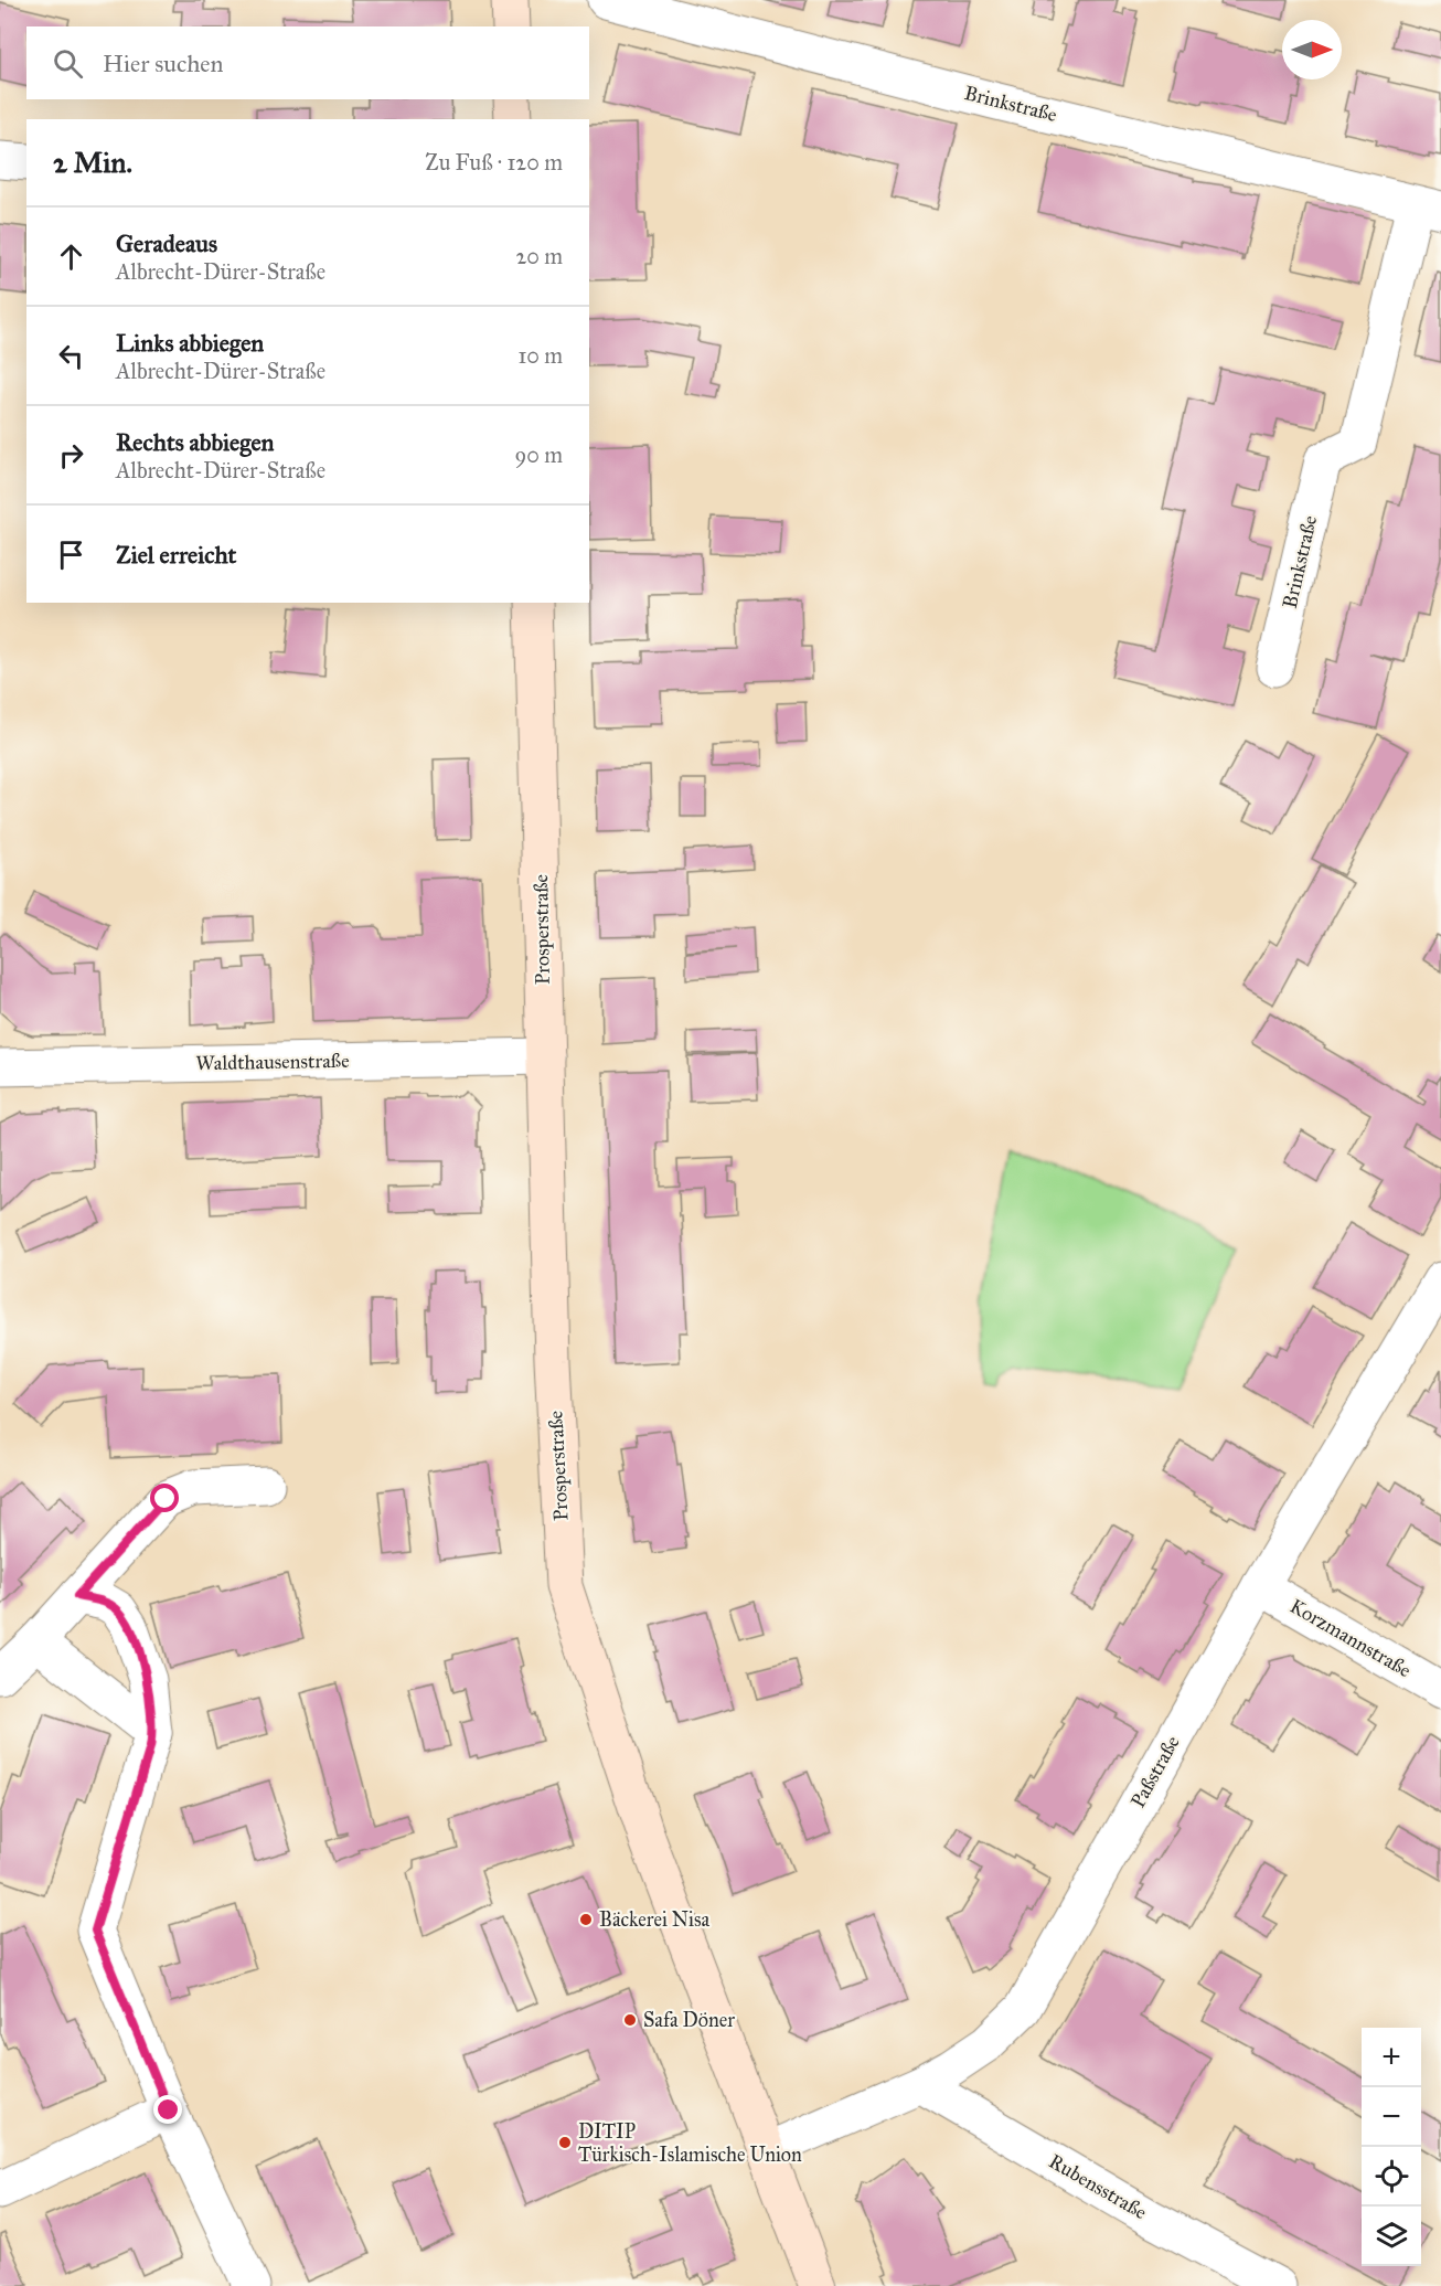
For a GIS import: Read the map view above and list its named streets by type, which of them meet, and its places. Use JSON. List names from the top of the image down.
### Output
{
  "streets": {
    "main road": ["Prosperstraße"],
    "street": [
      "Brinkstraße",
      "Waldthausenstraße",
      "Korzmannstraße",
      "Paßstraße",
      "Rubensstraße"
    ]
  },
  "crossings": [
    ["Prosperstraße", "Waldthausenstraße"],
    ["Prosperstraße", "Paßstraße"],
    ["Korzmannstraße", "Paßstraße"],
    ["Paßstraße", "Rubensstraße"]
  ],
  "places": ["Bäckerei Nisa", "Safa Döner", "DITIP Türkisch-Islamische Union"],
  "north": "right",
  "page": {
    "search": "Hier suchen",
    "heading": ["2 Min.", "Zu Fuß · 120 m"],
    "list": [
      ["Geradeaus", "Albrecht-Dürer-Straße", "20 m"],
      ["Links abbiegen", "Albrecht-Dürer-Straße", "10 m"],
      ["Rechts abbiegen", "Albrecht-Dürer-Straße", "90 m"],
      "Ziel erreicht"
    ],
    "map_buttons": ["+", "−"]
  }
}
